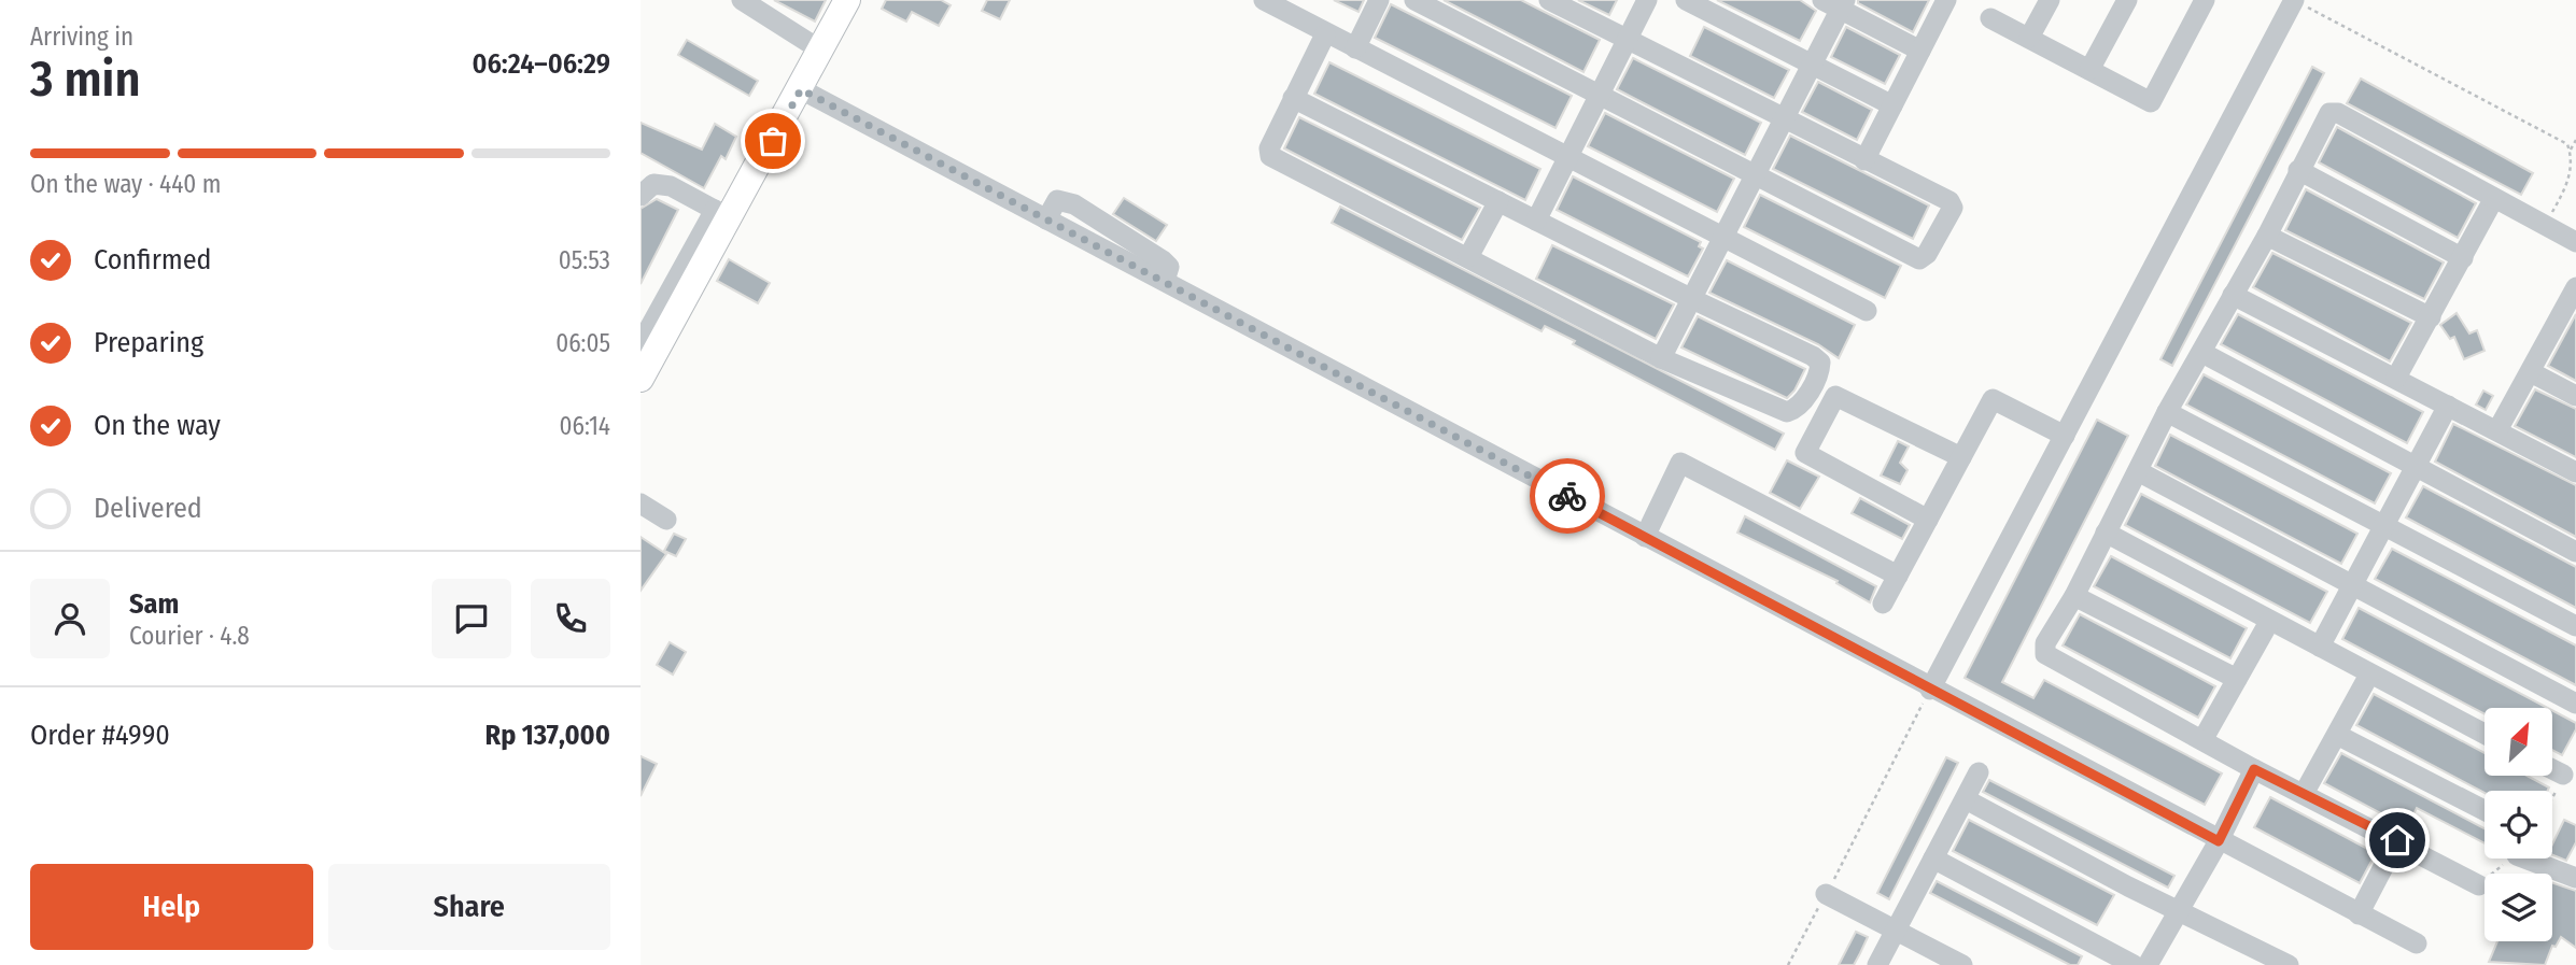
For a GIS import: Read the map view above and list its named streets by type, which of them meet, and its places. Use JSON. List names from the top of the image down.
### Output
{
  "north": "top right",
  "page": {
    "heading": ["3 min", "Arriving in", "06:24–06:29"],
    "panel": [
      "Sam",
      "Courier · 4.8",
      "Order #4990",
      "Rp 137,000"
    ],
    "bar": "On the way · 440 m",
    "list": [
      ["Confirmed", "05:53"],
      ["Preparing", "06:05"],
      ["On the way", "06:14"],
      "Delivered"
    ],
    "buttons": ["Help", "Share"]
  }
}
